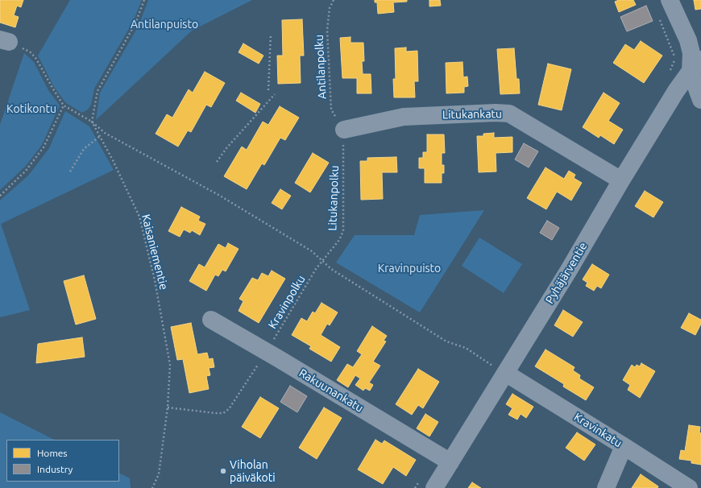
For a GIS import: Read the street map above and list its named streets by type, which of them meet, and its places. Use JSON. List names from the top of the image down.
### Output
{
  "streets": {
    "street": [
      "Litukankatu",
      "Pyhäjärventie",
      "Rakuunankatu",
      "Kravinkatu"
    ],
    "path": [
      "Antilanpolku",
      "Litukanpolku",
      "Kaisaniementie",
      "Kravinpolku"
    ]
  },
  "crossings": [
    ["Antilanpolku", "Litukankatu"],
    ["Antilanpolku", "Litukanpolku"],
    ["Litukankatu", "Litukanpolku"],
    ["Litukankatu", "Pyhäjärventie"],
    ["Litukanpolku", "Kravinpolku"],
    ["Kaisaniementie", "Kravinpolku"],
    ["Pyhäjärventie", "Rakuunankatu"],
    ["Pyhäjärventie", "Kravinkatu"],
    ["Kravinpolku", "Rakuunankatu"]
  ],
  "parks": ["Antilanpuisto", "Kotikontu", "Kravinpuisto"],
  "places": ["Viholan päiväkoti"],
  "legend": ["Homes", "Industry"]
}
